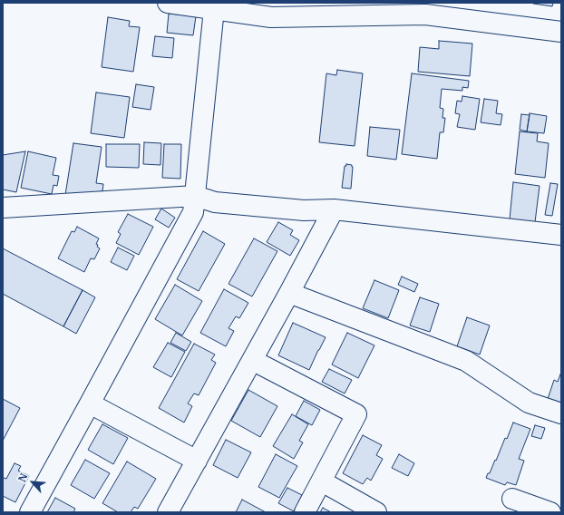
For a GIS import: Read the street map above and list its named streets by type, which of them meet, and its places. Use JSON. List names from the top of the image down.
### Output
{
  "north": "top left"
}
